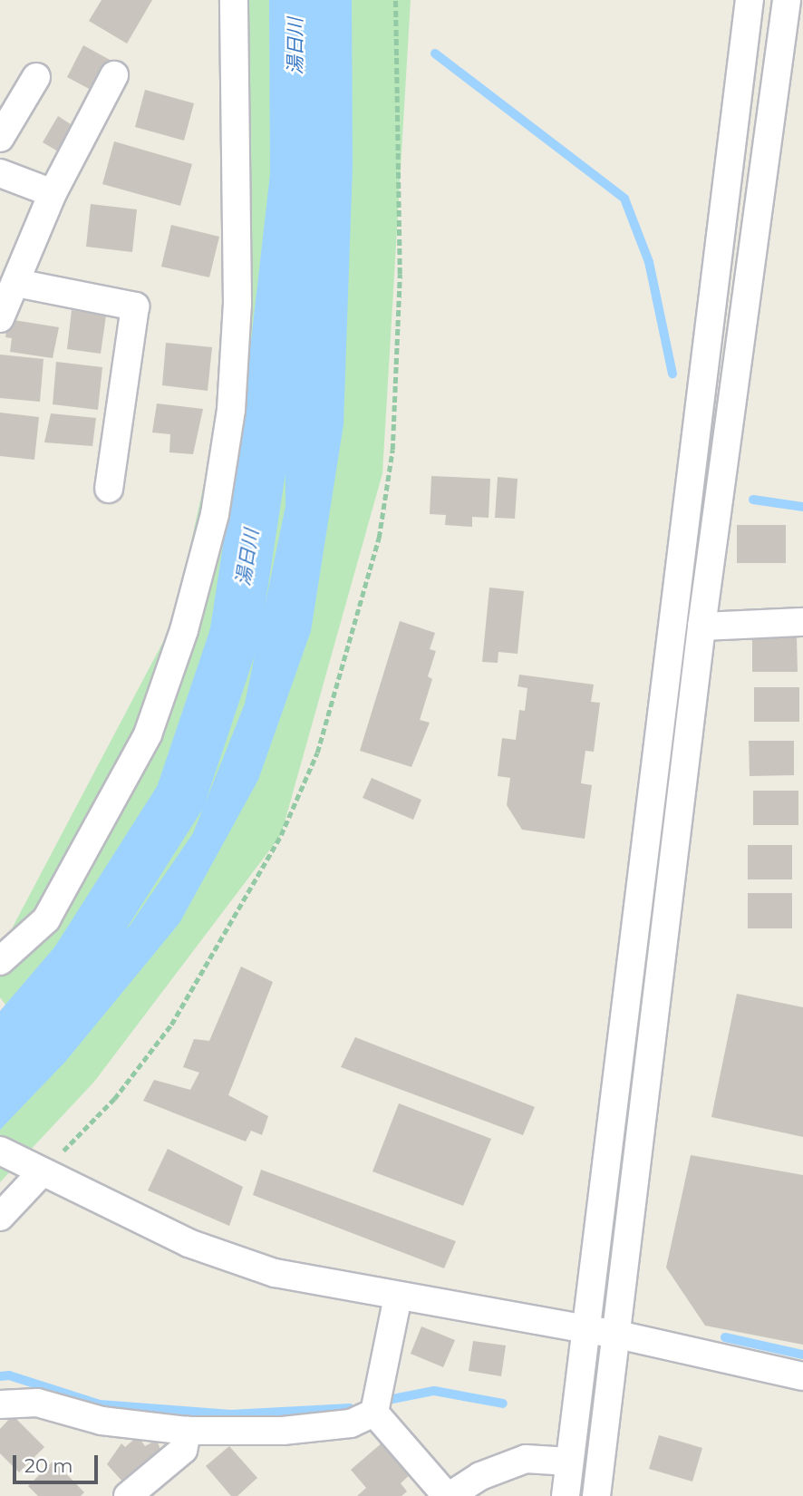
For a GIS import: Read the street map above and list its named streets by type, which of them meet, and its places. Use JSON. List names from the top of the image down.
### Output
{
  "water": ["湯日川"],
  "scale_bar": "20 m"
}
